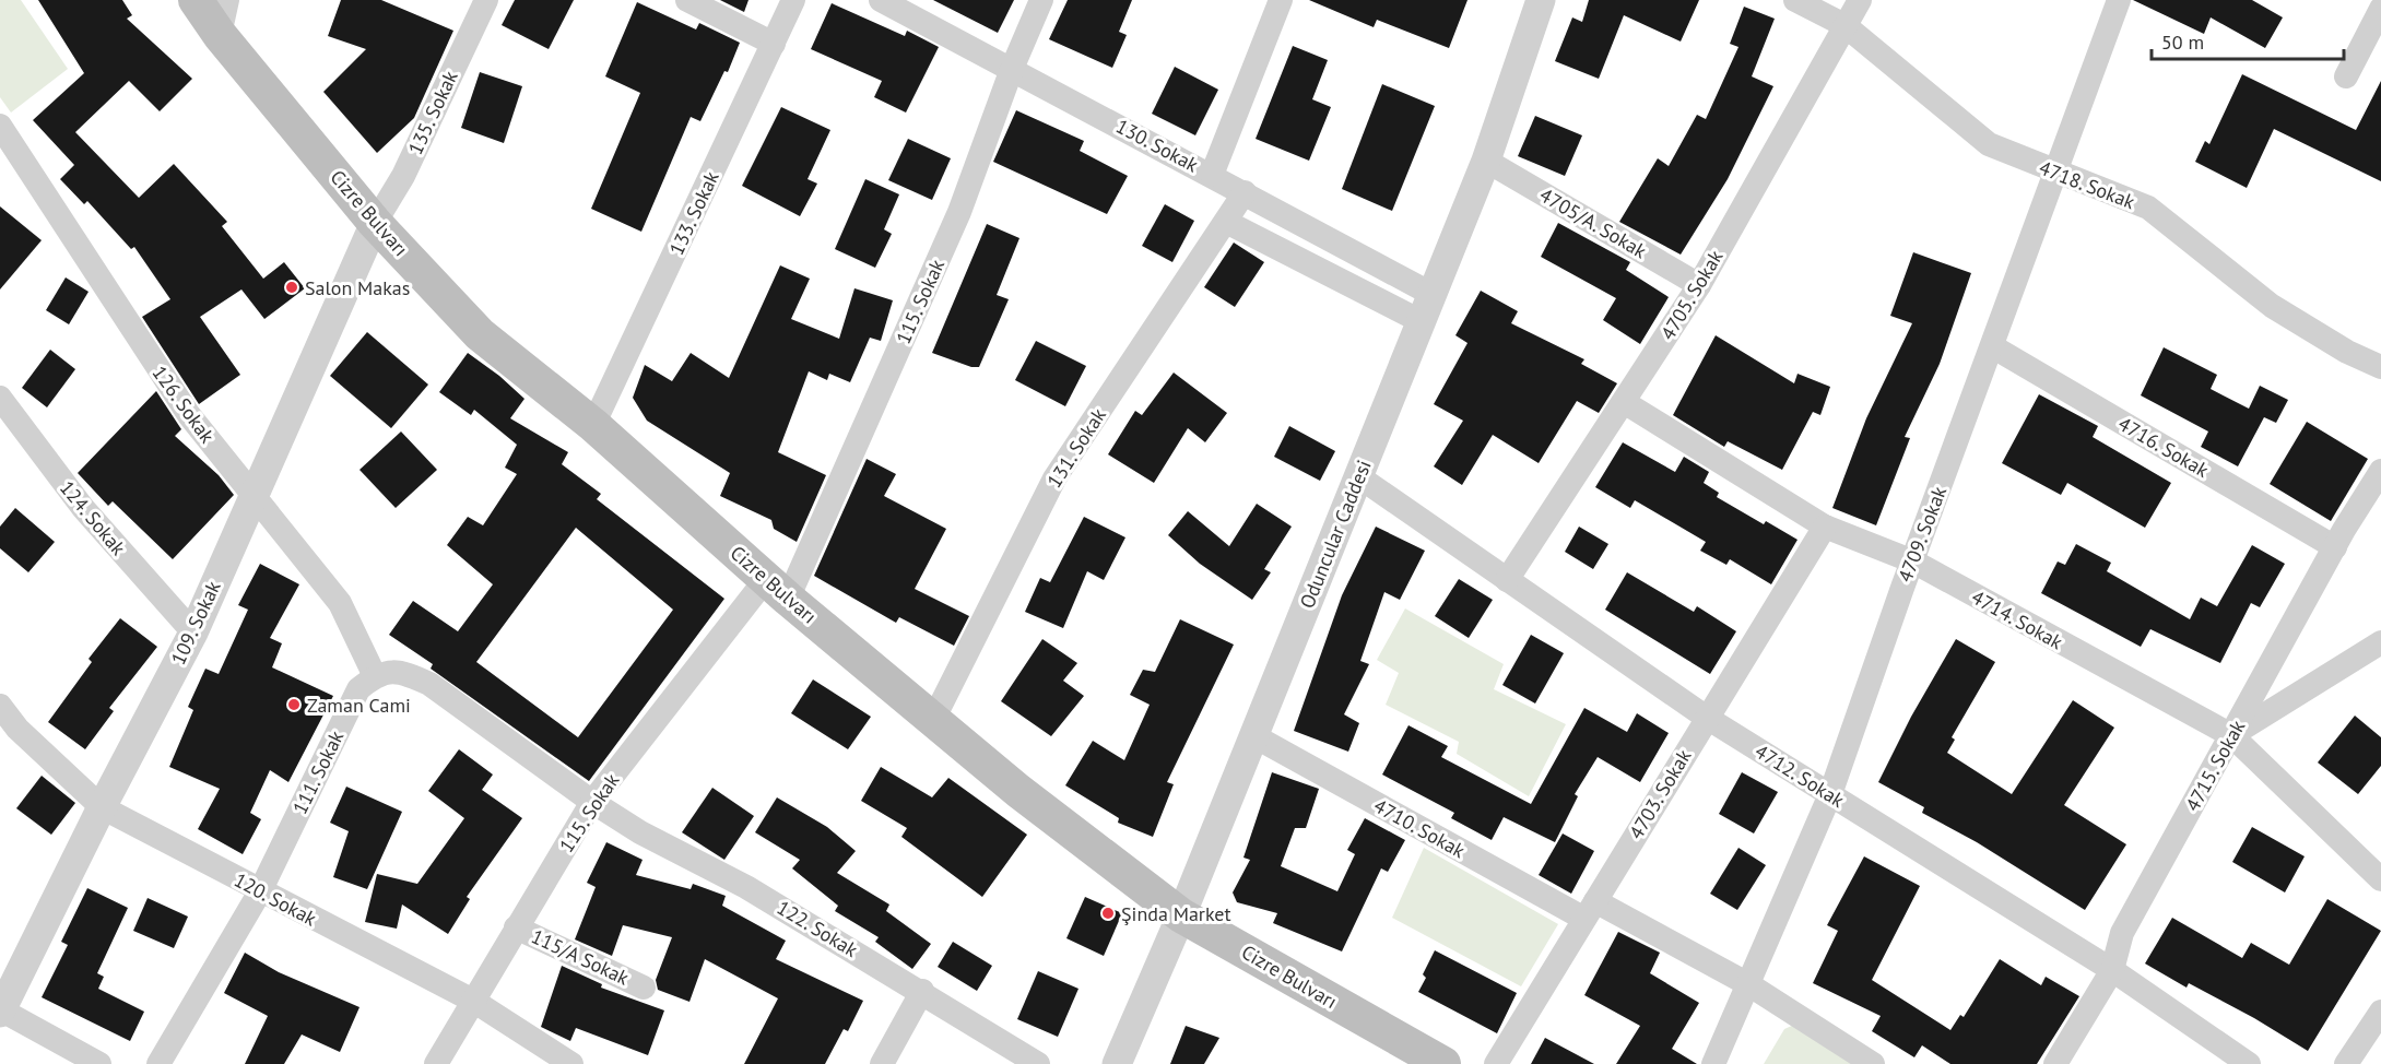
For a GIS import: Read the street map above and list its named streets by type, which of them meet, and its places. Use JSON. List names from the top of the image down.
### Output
{
  "streets": {
    "main road": ["Cizre Bulvarı"],
    "street": [
      "135. Sokak",
      "130. Sokak",
      "4718. Sokak",
      "133. Sokak",
      "4705/A. Sokak",
      "4705. Sokak",
      "115. Sokak",
      "126. Sokak",
      "4716. Sokak",
      "131. Sokak",
      "124. Sokak",
      "Oduncular Caddesi",
      "4709. Sokak",
      "4714. Sokak",
      "109. Sokak",
      "4715. Sokak",
      "111. Sokak",
      "4712. Sokak",
      "4703. Sokak",
      "4710. Sokak",
      "120. Sokak",
      "122. Sokak",
      "115/A Sokak"
    ]
  },
  "crossings": [
    ["135. Sokak", "Cizre Bulvarı"],
    ["135. Sokak", "109. Sokak"],
    ["130. Sokak", "115. Sokak"],
    ["130. Sokak", "131. Sokak"],
    ["130. Sokak", "Oduncular Caddesi"],
    ["4718. Sokak", "4705. Sokak"],
    ["4718. Sokak", "4709. Sokak"],
    ["Cizre Bulvarı", "133. Sokak"],
    ["Cizre Bulvarı", "115. Sokak"],
    ["Cizre Bulvarı", "131. Sokak"],
    ["Cizre Bulvarı", "Oduncular Caddesi"],
    ["Cizre Bulvarı", "109. Sokak"],
    ["4705/A. Sokak", "4705. Sokak"],
    ["4705/A. Sokak", "Oduncular Caddesi"],
    ["4705. Sokak", "4714. Sokak"],
    ["4705. Sokak", "4712. Sokak"],
    ["115. Sokak", "120. Sokak"],
    ["115. Sokak", "122. Sokak"],
    ["115. Sokak", "115/A Sokak"],
    ["126. Sokak", "109. Sokak"],
    ["126. Sokak", "111. Sokak"],
    ["4716. Sokak", "4709. Sokak"],
    ["4716. Sokak", "4715. Sokak"],
    ["124. Sokak", "109. Sokak"],
    ["Oduncular Caddesi", "4712. Sokak"],
    ["Oduncular Caddesi", "4710. Sokak"],
    ["4709. Sokak", "4714. Sokak"],
    ["4709. Sokak", "4712. Sokak"],
    ["4709. Sokak", "4710. Sokak"],
    ["4714. Sokak", "4715. Sokak"],
    ["4714. Sokak", "4703. Sokak"],
    ["109. Sokak", "120. Sokak"],
    ["4715. Sokak", "4712. Sokak"],
    ["111. Sokak", "120. Sokak"],
    ["4712. Sokak", "4703. Sokak"],
    ["4703. Sokak", "4710. Sokak"]
  ],
  "places": ["Salon Makas", "Zaman Cami", "Şinda Market"],
  "scale_bar": "50 m"
}
